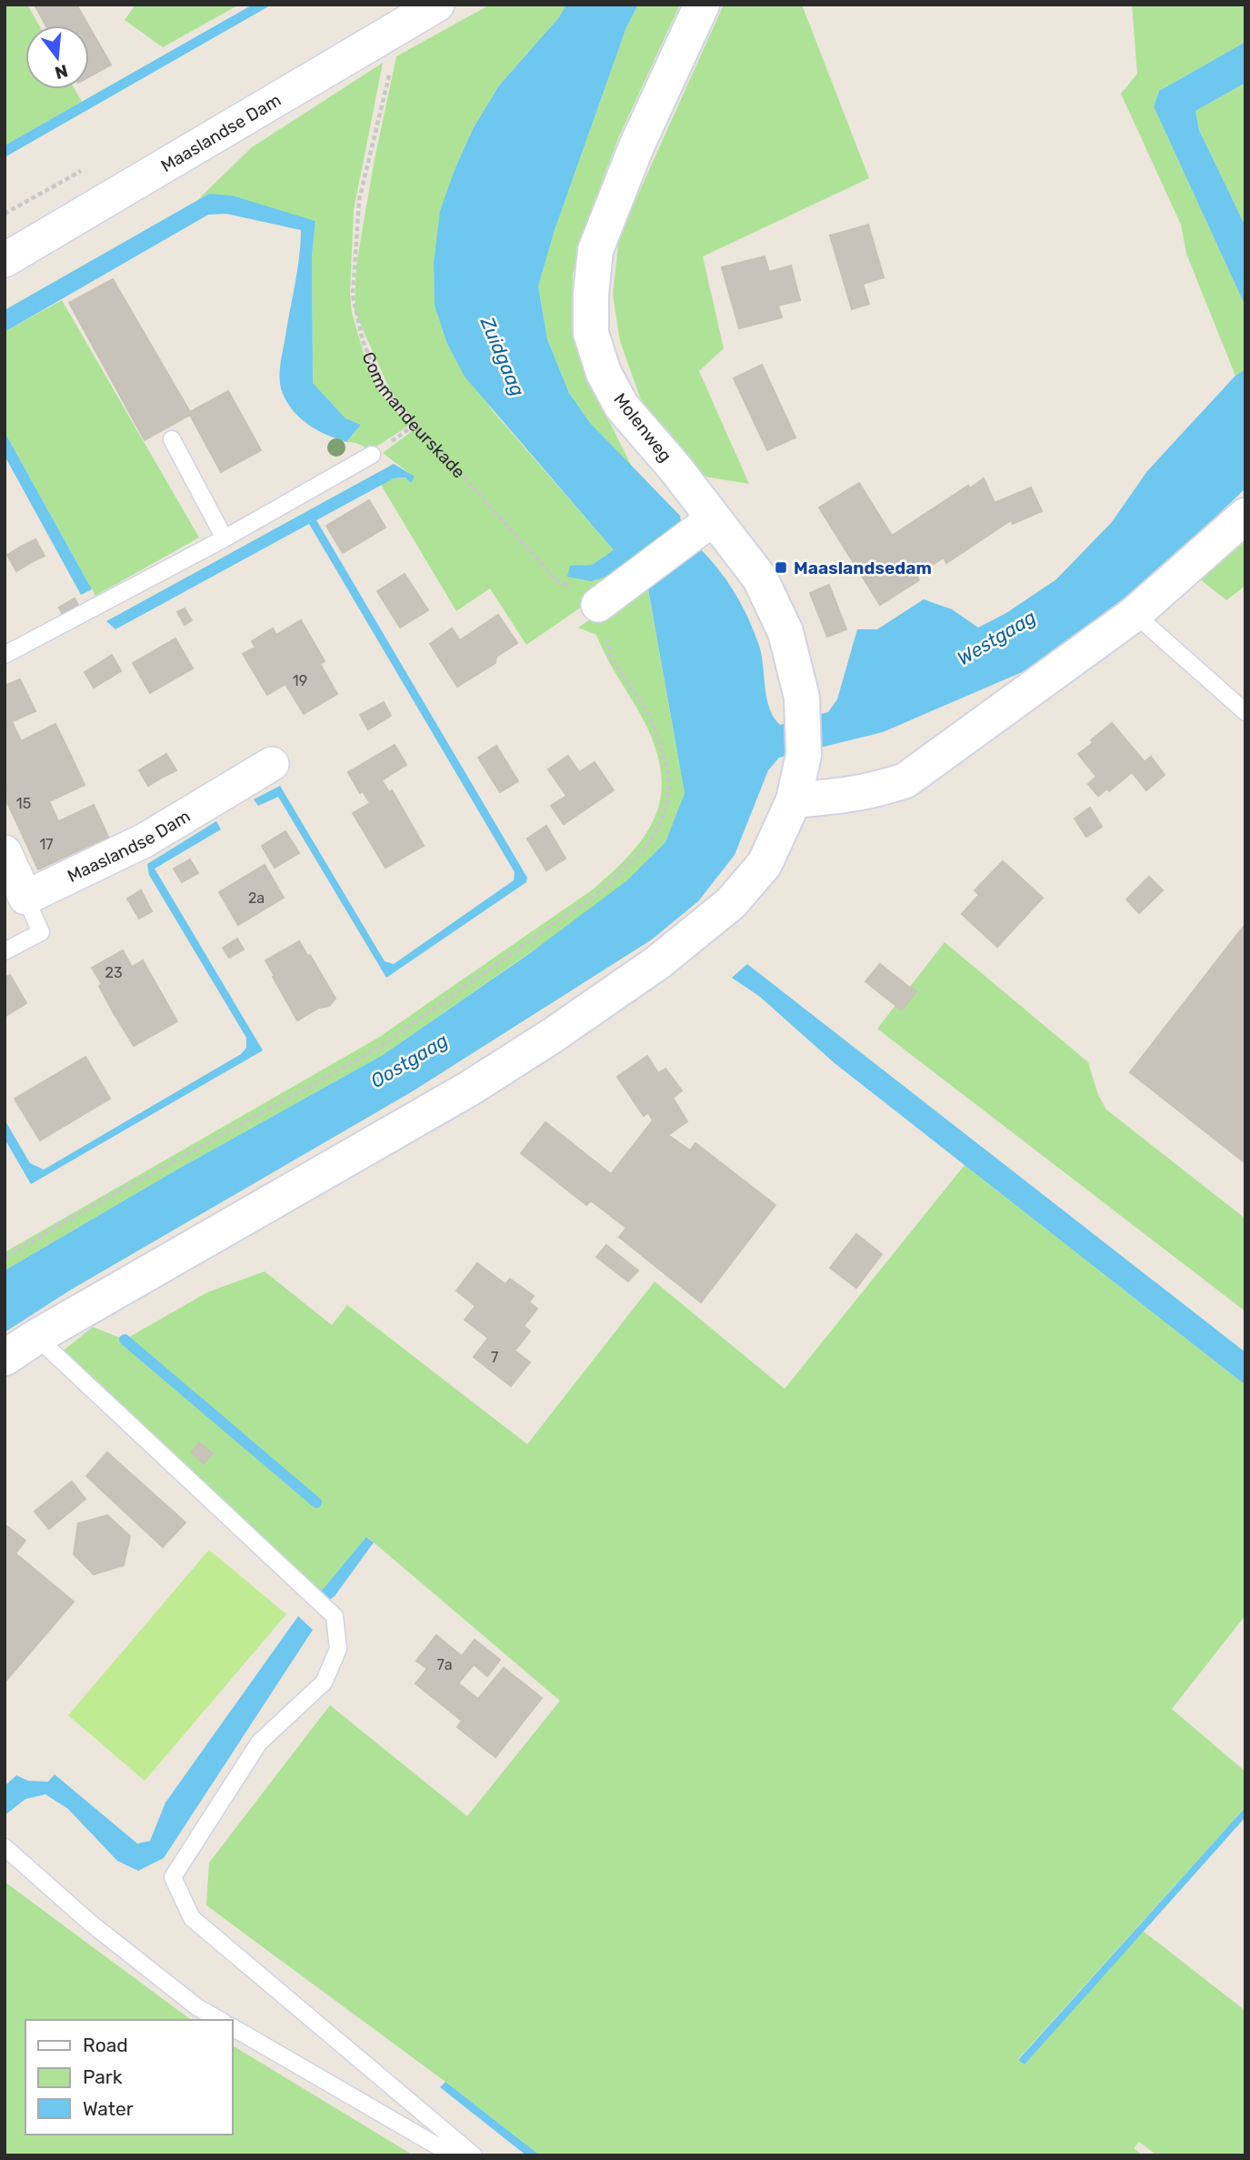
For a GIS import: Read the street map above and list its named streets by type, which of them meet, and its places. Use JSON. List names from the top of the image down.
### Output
{
  "streets": {
    "main road": ["Molenweg"],
    "street": ["Maaslandse Dam"],
    "path": ["Commandeurskade"]
  },
  "crossings": [
    ["Maaslandse Dam", "Commandeurskade"]
  ],
  "water": ["Zuidgaag", "Westgaag", "Oostgaag"],
  "places": {
    "transit": ["Maaslandsedam"]
  },
  "house_numbers": [
    "19",
    "15",
    "17",
    "2a",
    "23",
    "7",
    "7a"
  ],
  "legend": ["Road", "Park", "Water"],
  "north": "bottom"
}
